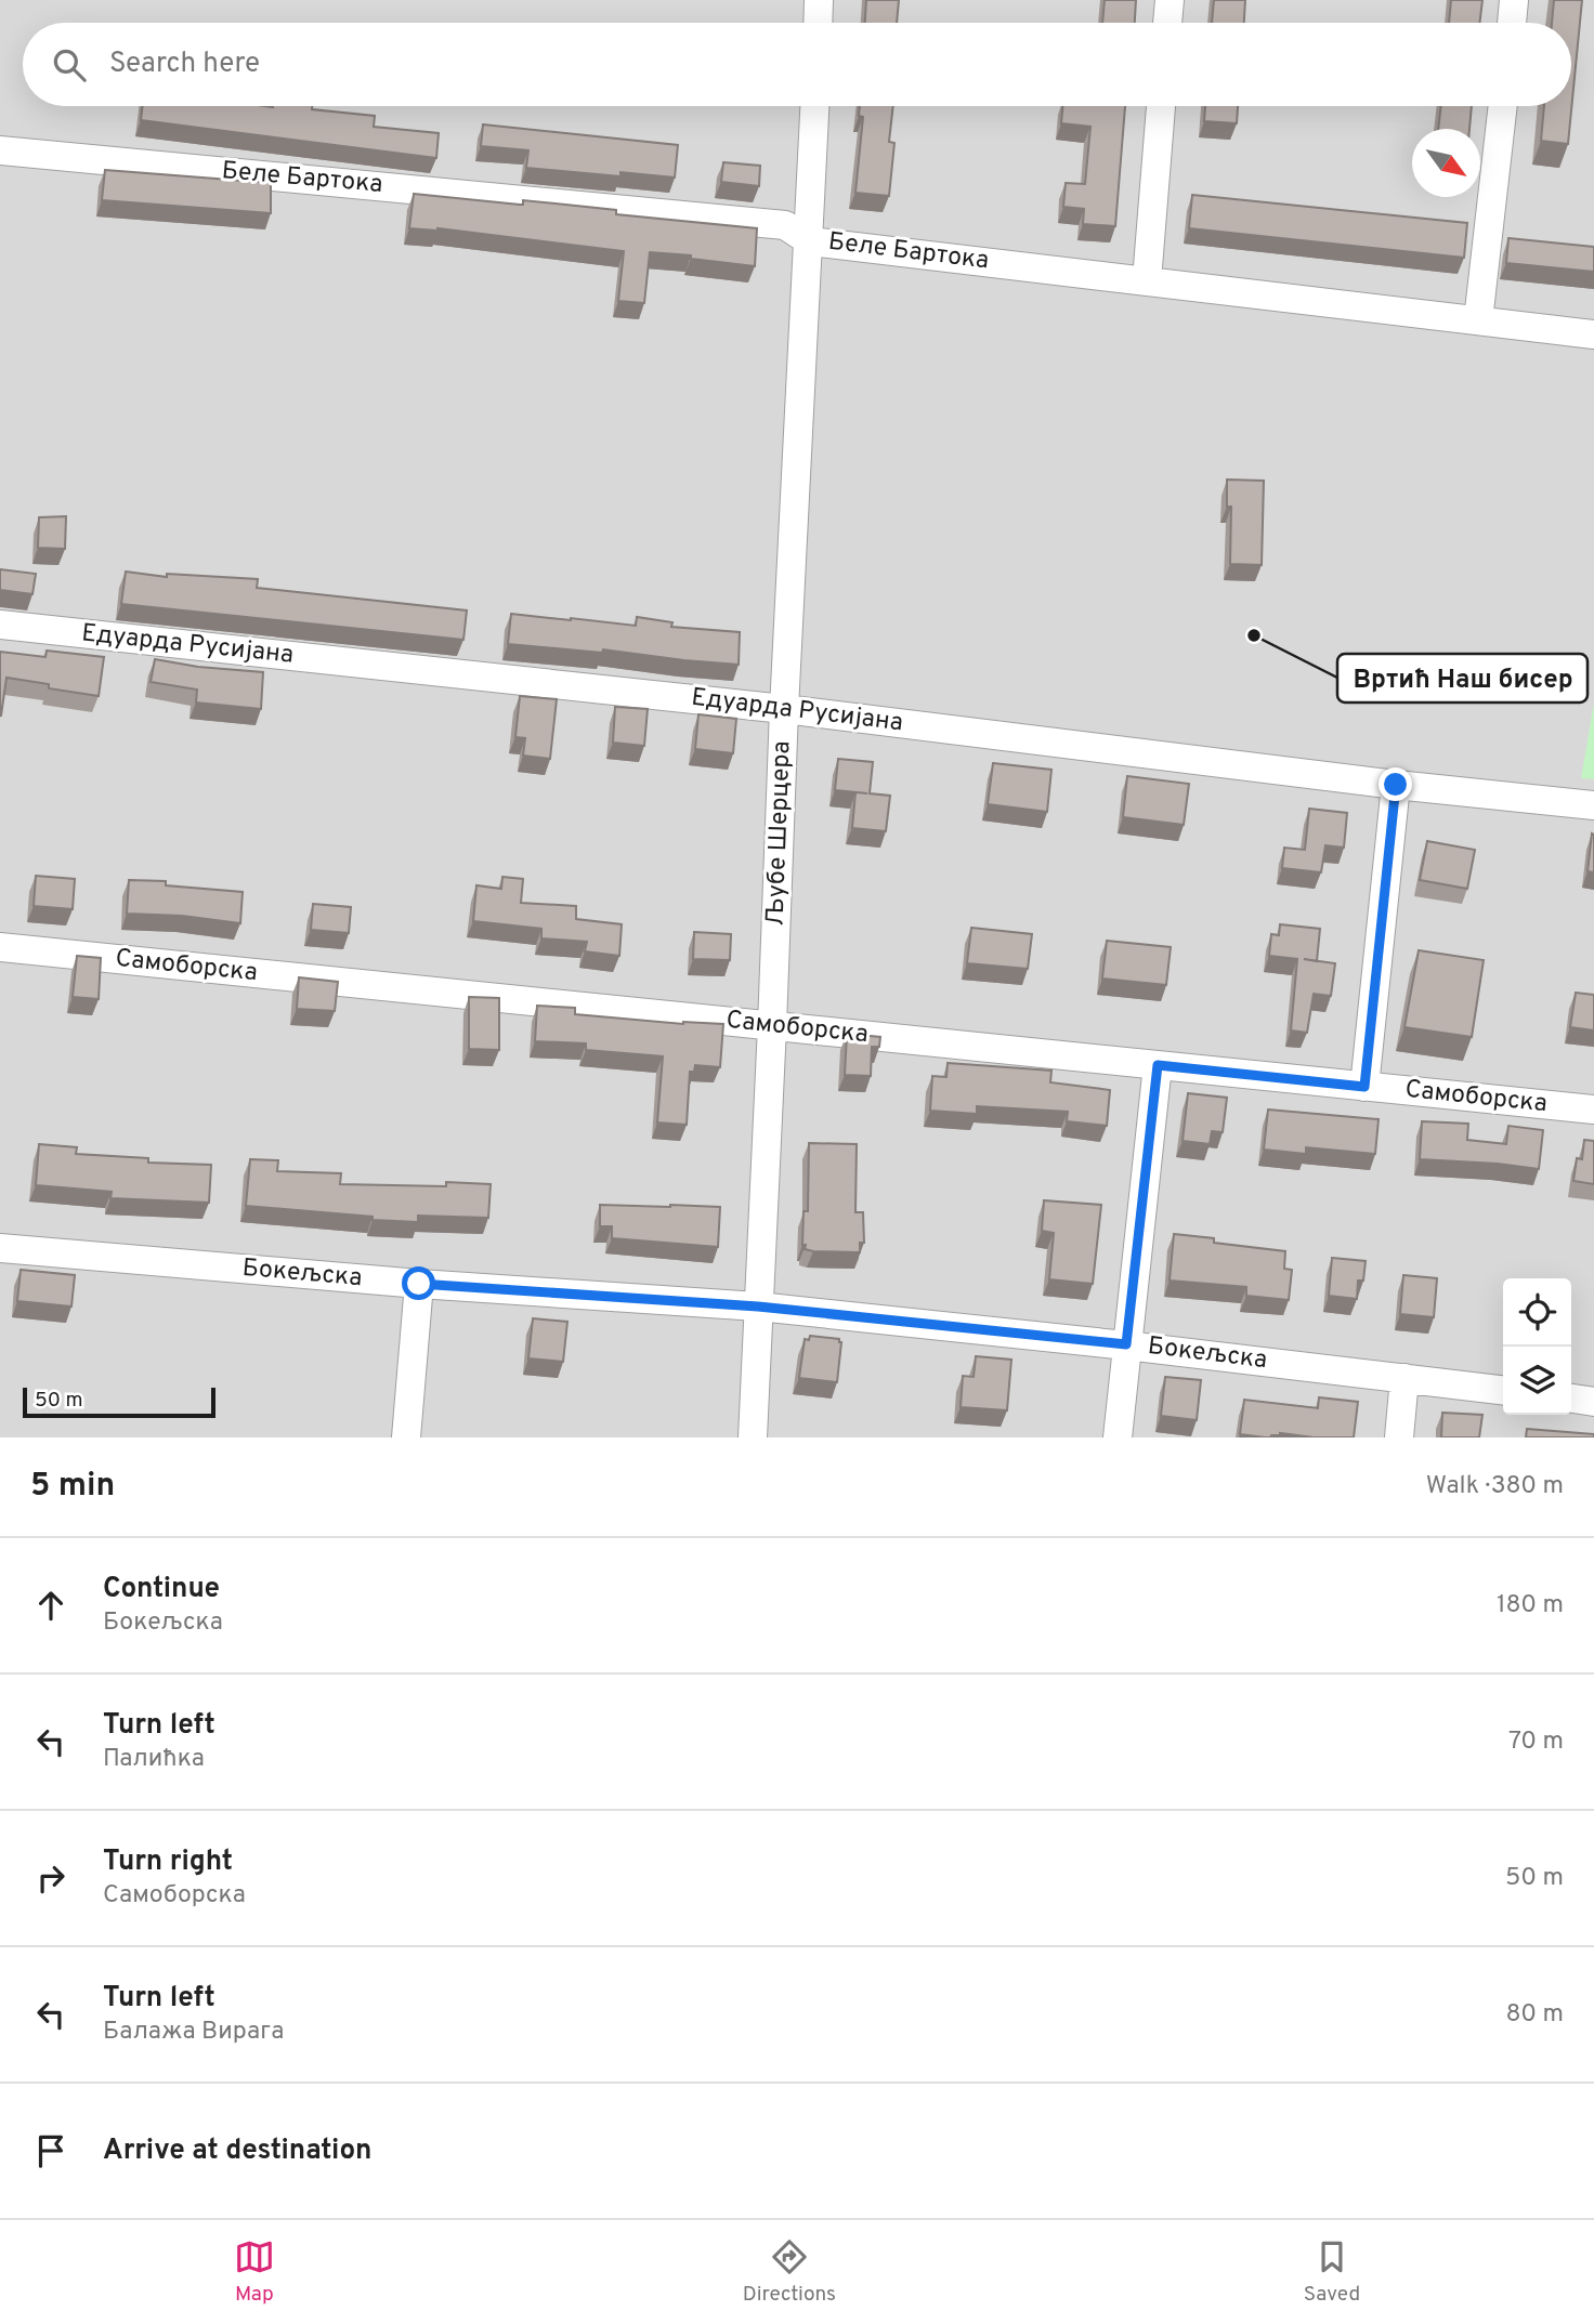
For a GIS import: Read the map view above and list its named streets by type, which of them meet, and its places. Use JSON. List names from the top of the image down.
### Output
{
  "streets": {
    "street": [
      "Беле Бартока",
      "Едуарда Русијана",
      "Љубе Шерцера",
      "Самоборска",
      "Бокељска"
    ]
  },
  "crossings": [
    ["Беле Бартока", "Љубе Шерцера"],
    ["Едуарда Русијана", "Љубе Шерцера"],
    ["Љубе Шерцера", "Самоборска"],
    ["Љубе Шерцера", "Бокељска"]
  ],
  "places": ["Вртић Наш бисер"],
  "scale_bar": "50 m",
  "north": "bottom right",
  "page": {
    "search": "Search here",
    "scale": "50 m",
    "heading": ["5 min", "Walk · 380 m"],
    "list": [
      ["Continue", "Бокељска", "180 m"],
      ["Turn left", "Палићка", "70 m"],
      ["Turn right", "Самоборска", "50 m"],
      ["Turn left", "Балажа Вирага", "80 m"],
      "Arrive at destination"
    ],
    "nav": ["Map", "Directions", "Saved"]
  }
}
